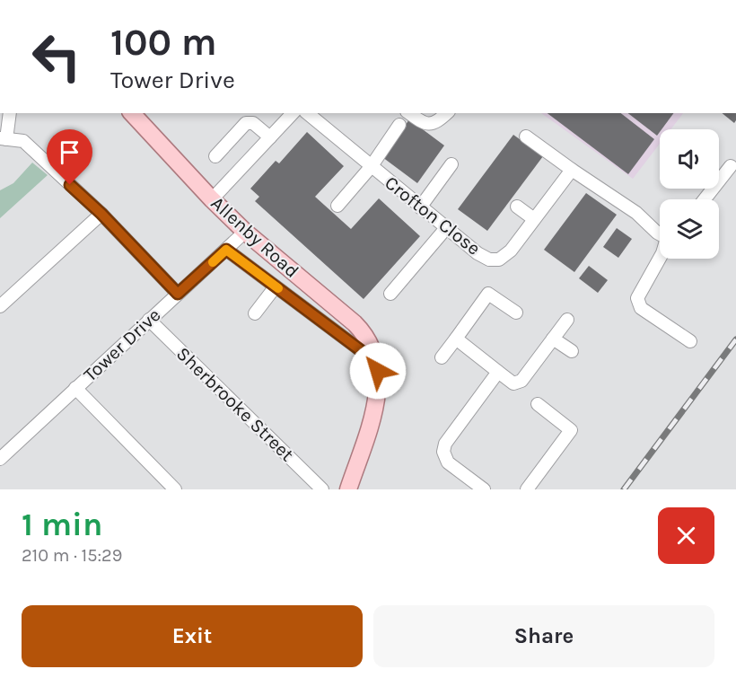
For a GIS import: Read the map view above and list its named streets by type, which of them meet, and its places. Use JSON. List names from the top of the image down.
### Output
{
  "streets": {
    "main road": ["Allenby Road"],
    "street": ["Crofton Close", "Tower Drive", "Sherbrooke Street"]
  },
  "crossings": [
    ["Allenby Road", "Tower Drive"],
    ["Tower Drive", "Sherbrooke Street"]
  ],
  "page": {
    "turn": ["100 m", "Tower Drive"],
    "heading": ["1 min", "210 m · 15:29"],
    "buttons": ["Exit", "Share"]
  }
}
